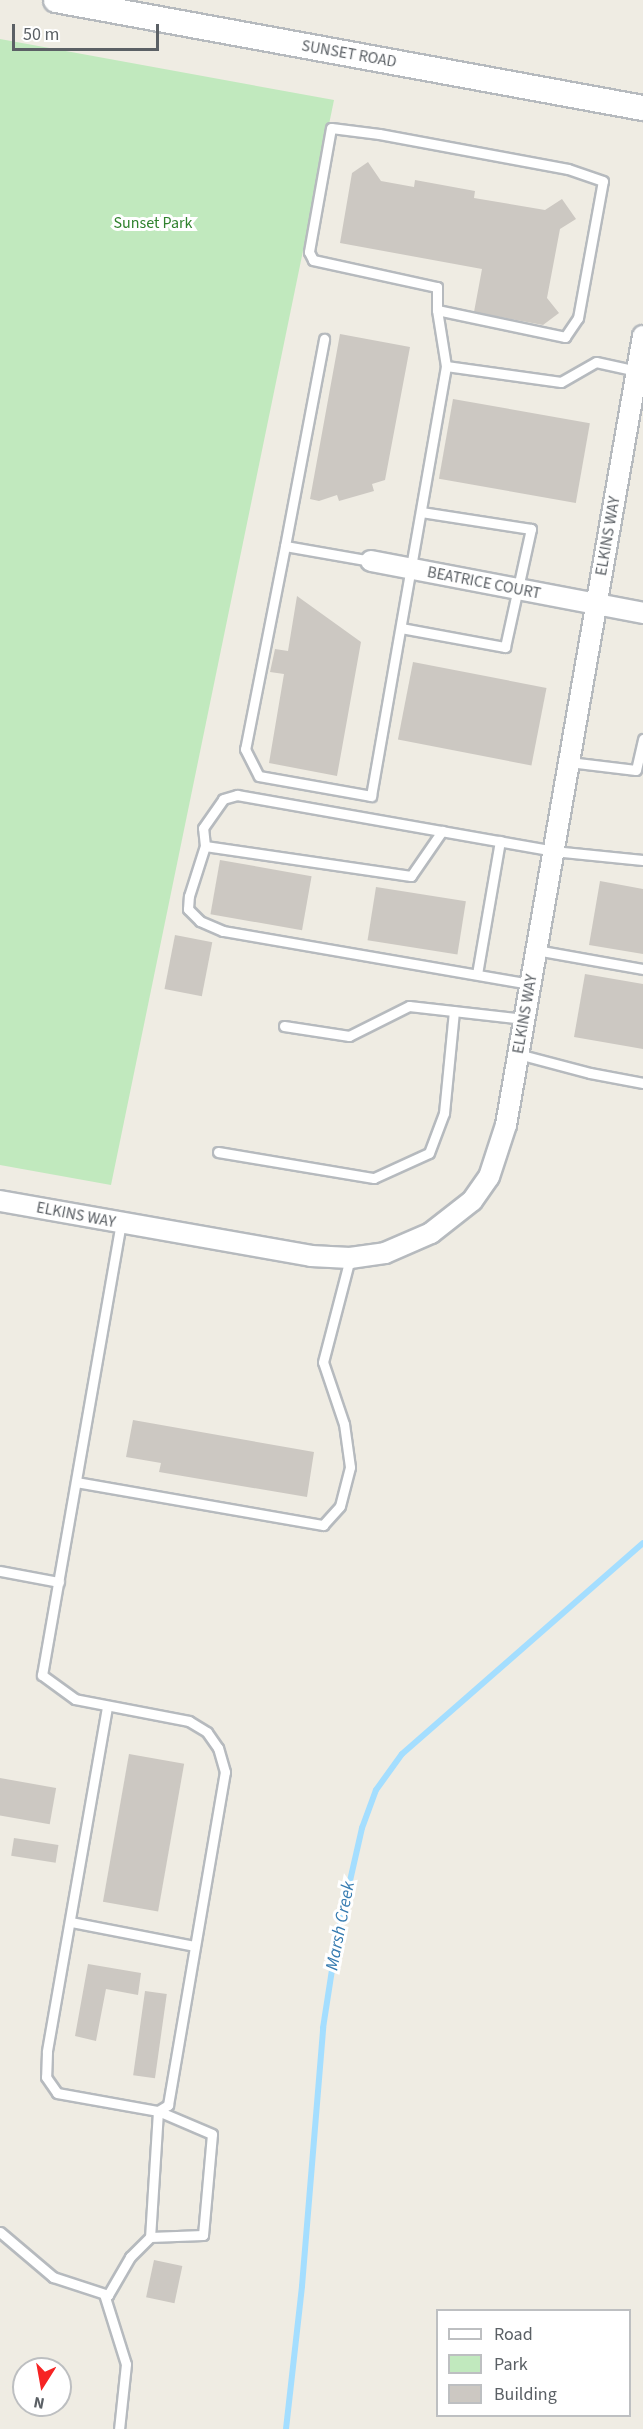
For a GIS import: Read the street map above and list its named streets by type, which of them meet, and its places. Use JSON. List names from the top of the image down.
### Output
{
  "streets": {
    "street": ["SUNSET ROAD", "ELKINS WAY", "BEATRICE COURT"]
  },
  "crossings": [
    ["ELKINS WAY", "BEATRICE COURT"]
  ],
  "water": ["Marsh Creek"],
  "parks": ["Sunset Park"],
  "legend": ["Road", "Park", "Building"],
  "scale_bar": "50 m",
  "north": "bottom"
}
